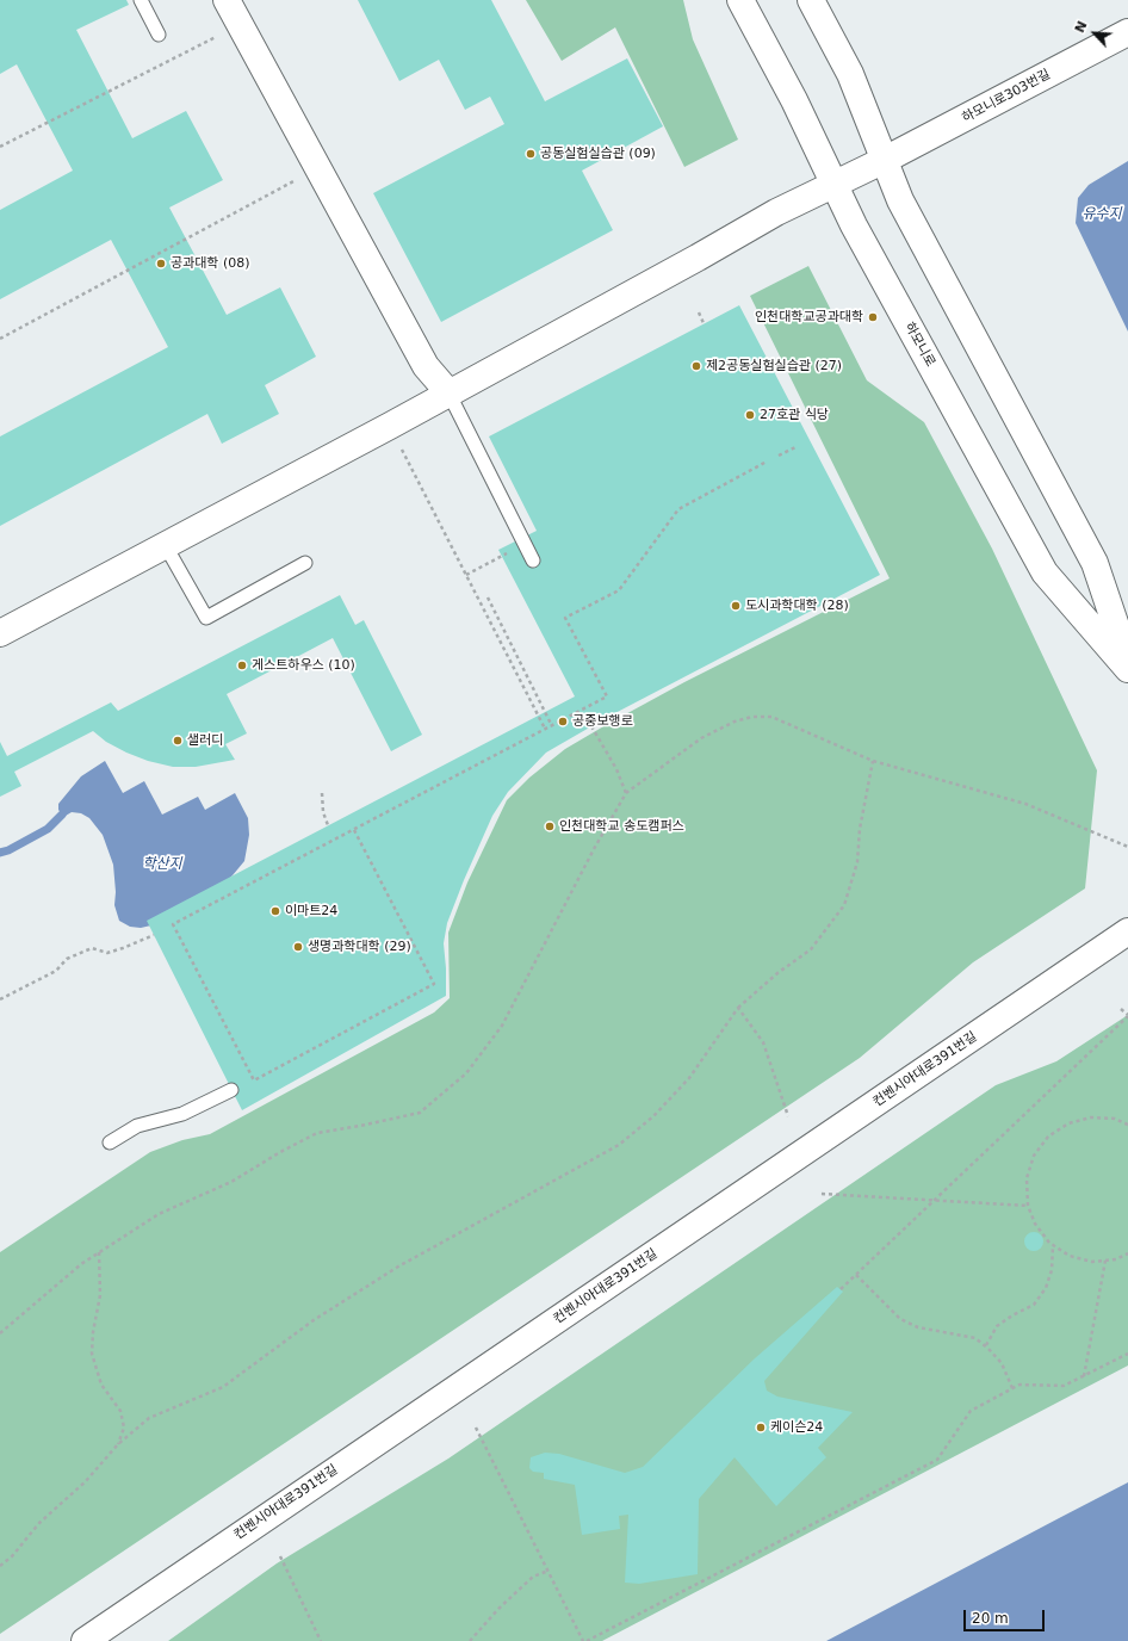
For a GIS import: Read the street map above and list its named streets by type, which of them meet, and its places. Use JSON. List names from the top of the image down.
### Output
{
  "streets": {
    "street": ["하모니로303번길", "하모니로", "컨벤시아대로391번길"]
  },
  "crossings": [
    ["하모니로303번길", "하모니로"]
  ],
  "water": ["유수지", "학산지"],
  "places": [
    "공동실험실습관 (09)",
    "공과대학 (08)",
    "인천대학교공과대학",
    "제2공동실험실습관 (27)",
    "27호관 식당",
    "도시과학대학 (28)",
    "게스트하우스 (10)",
    "공중보행로",
    "샐러디",
    "인천대학교 송도캠퍼스",
    "이마트24",
    "생명과학대학 (29)",
    "케이슨24"
  ],
  "scale_bar": "20 m",
  "north": "top left"
}
